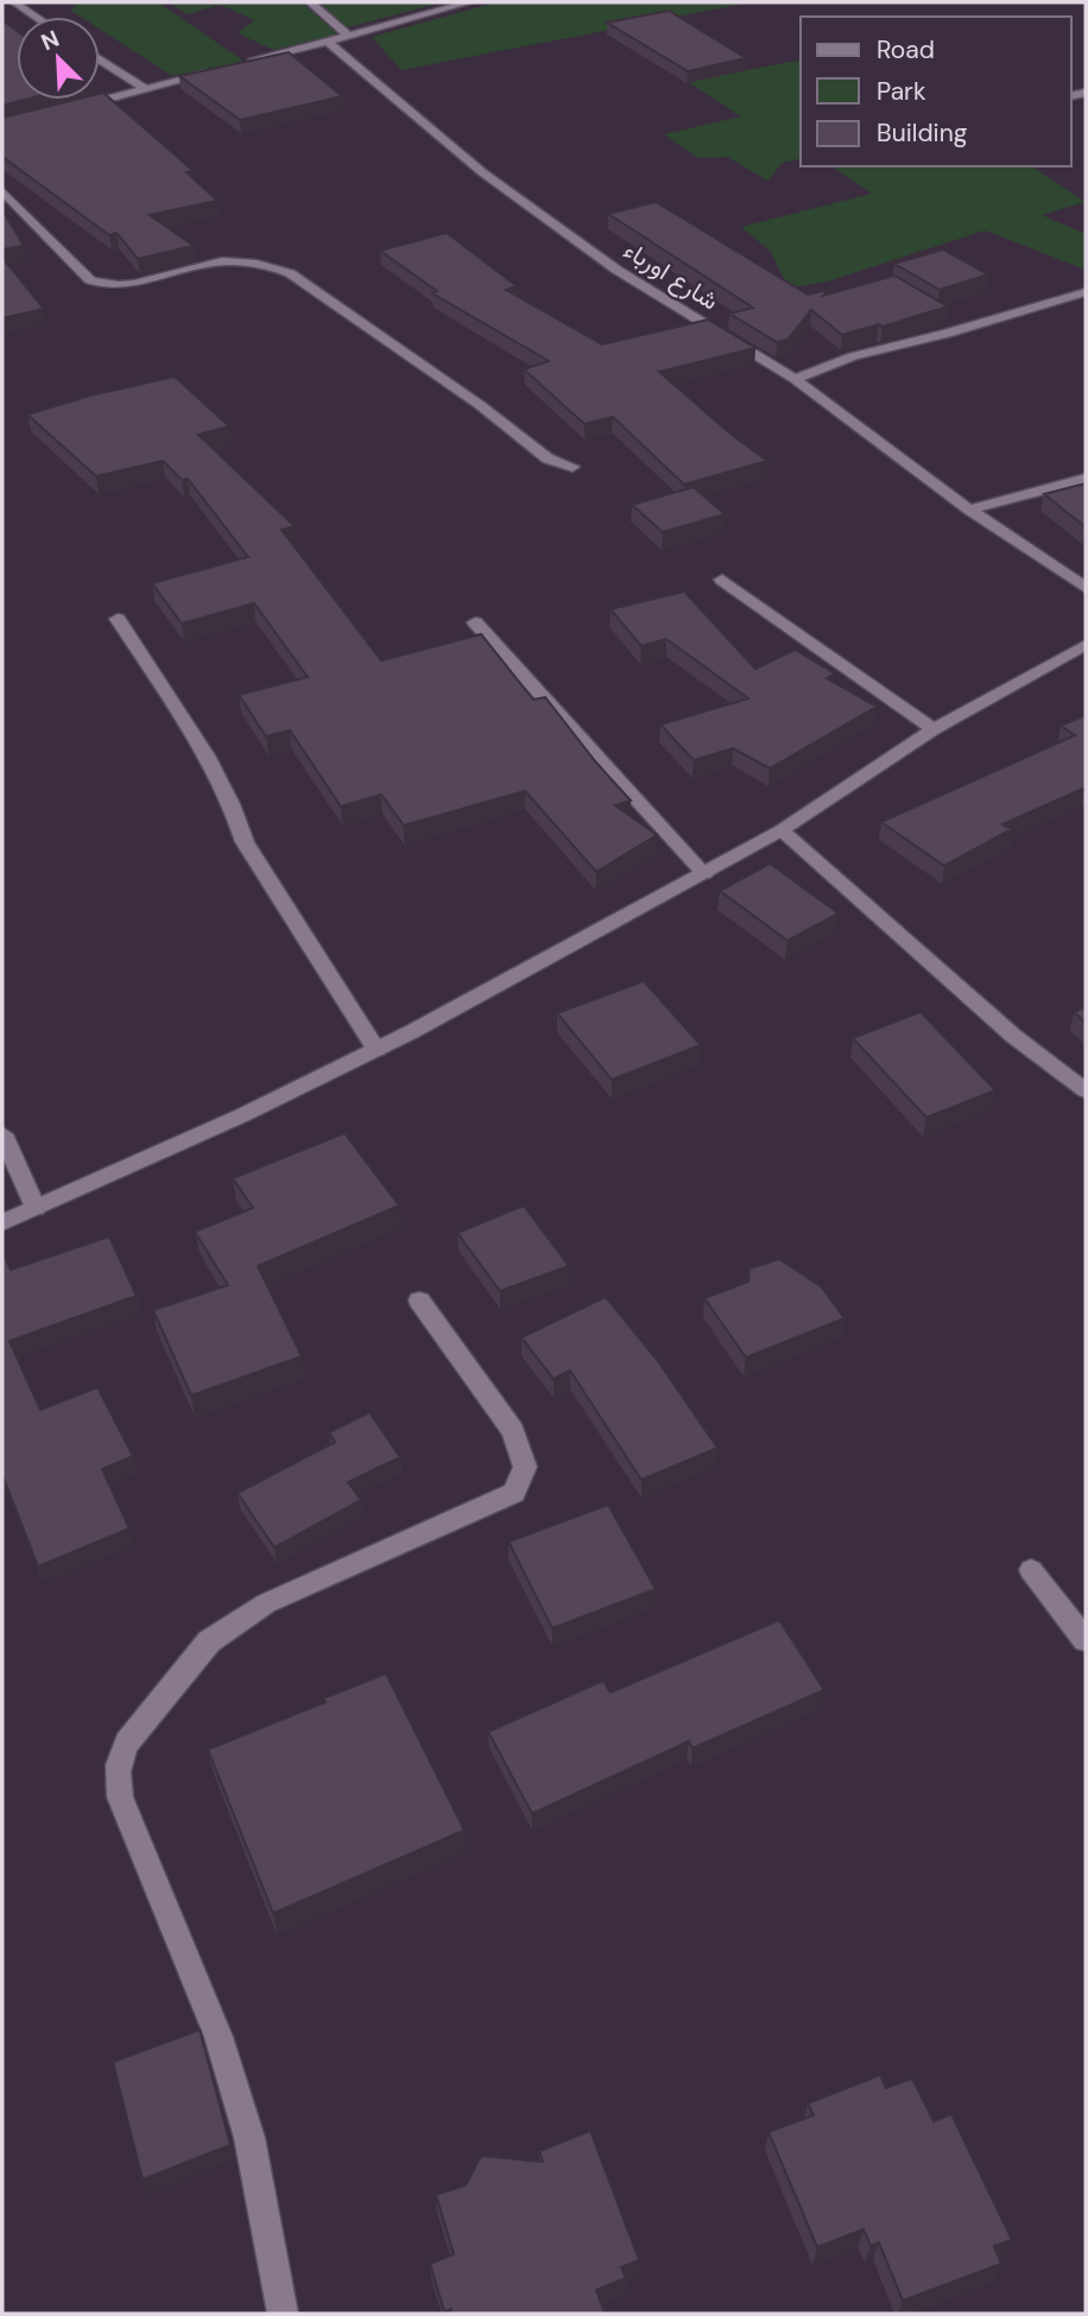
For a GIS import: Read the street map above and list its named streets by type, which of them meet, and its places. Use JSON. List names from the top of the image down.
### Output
{
  "streets": {
    "street": ["شارع اورباء"]
  },
  "legend": ["Road", "Park", "Building"],
  "north": "top left"
}
